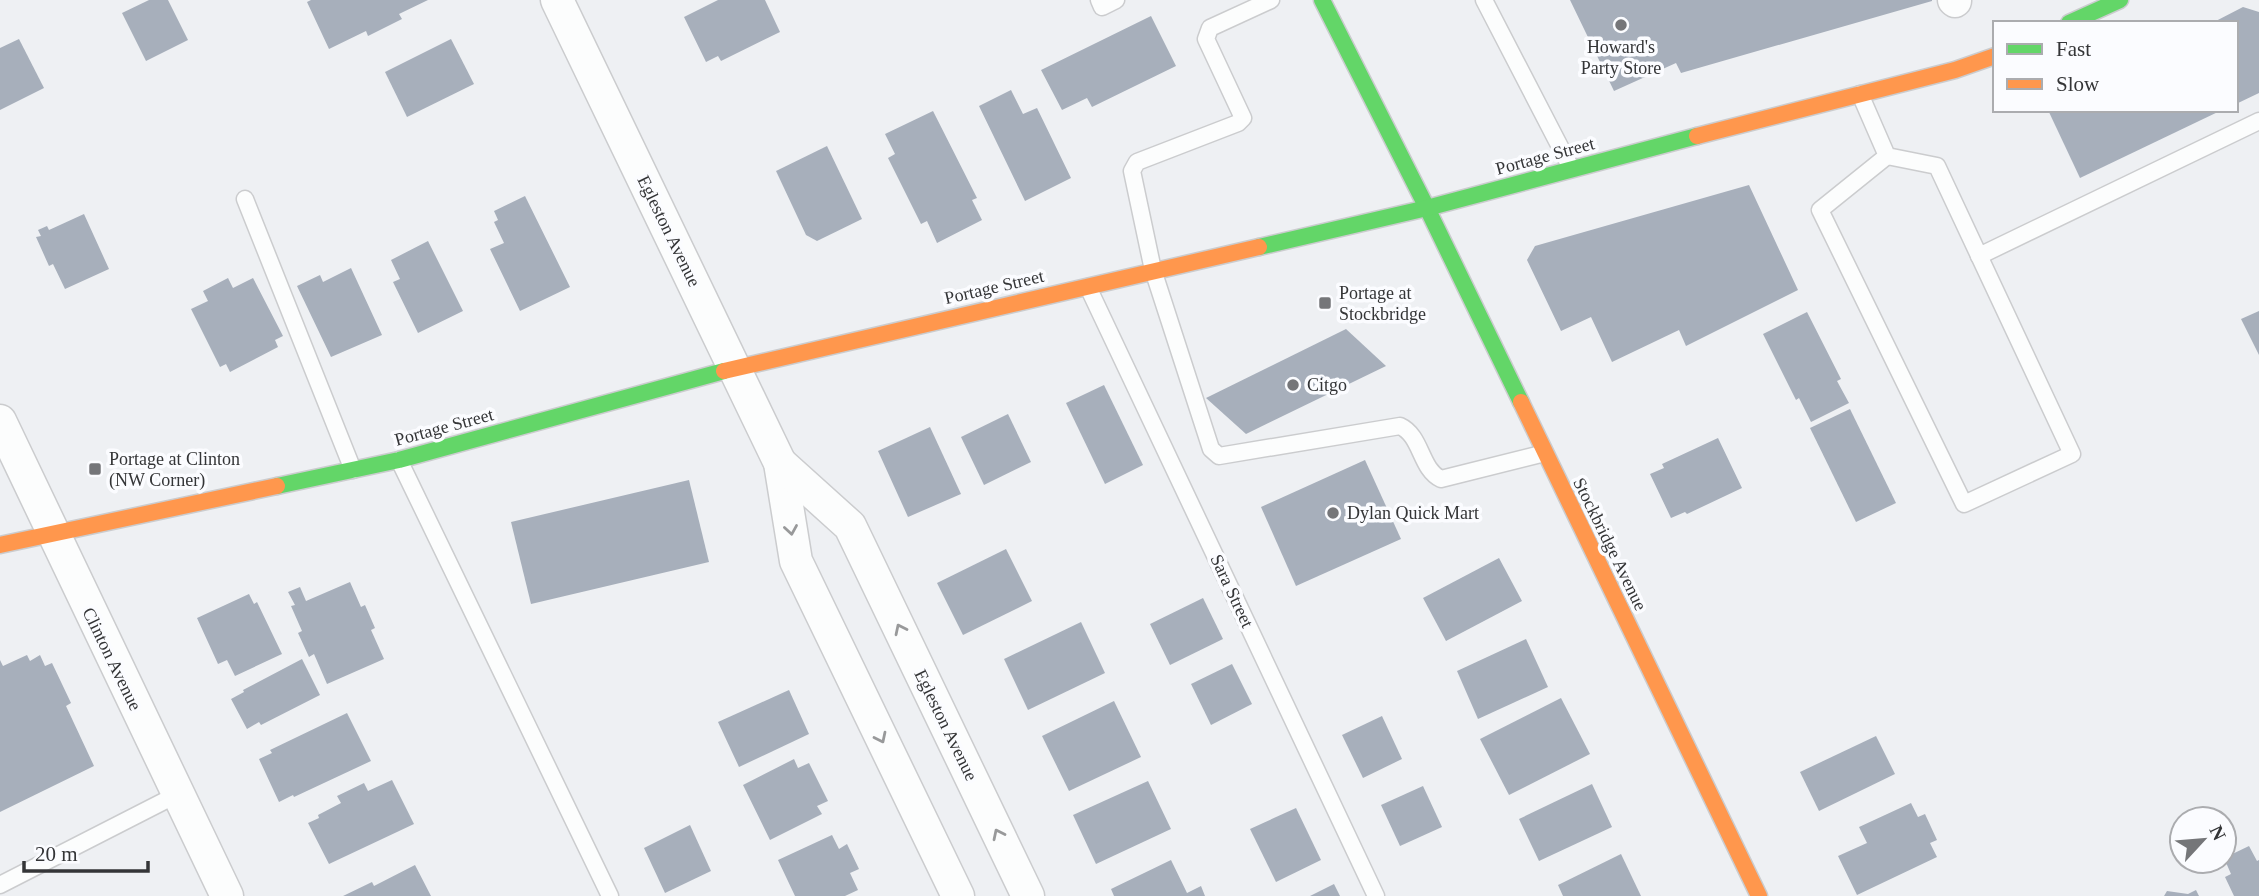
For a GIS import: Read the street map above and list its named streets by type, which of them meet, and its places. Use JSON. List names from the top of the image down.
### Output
{
  "streets": {
    "main road": ["Portage Street", "Stockbridge Avenue"],
    "street": ["Egleston Avenue", "Clinton Avenue"],
    "lane": ["Sara Street"]
  },
  "crossings": [
    ["Portage Street", "Egleston Avenue"],
    ["Portage Street", "Stockbridge Avenue"],
    ["Portage Street", "Sara Street"],
    ["Portage Street", "Clinton Avenue"]
  ],
  "places": {
    "other": ["Howard's Party Store", "Citgo", "Dylan Quick Mart"],
    "transit": ["Portage at Stockbridge", "Portage at Clinton (NW Corner)"]
  },
  "legend": ["Fast", "Slow"],
  "scale_bar": "20 m",
  "north": "top right"
}
